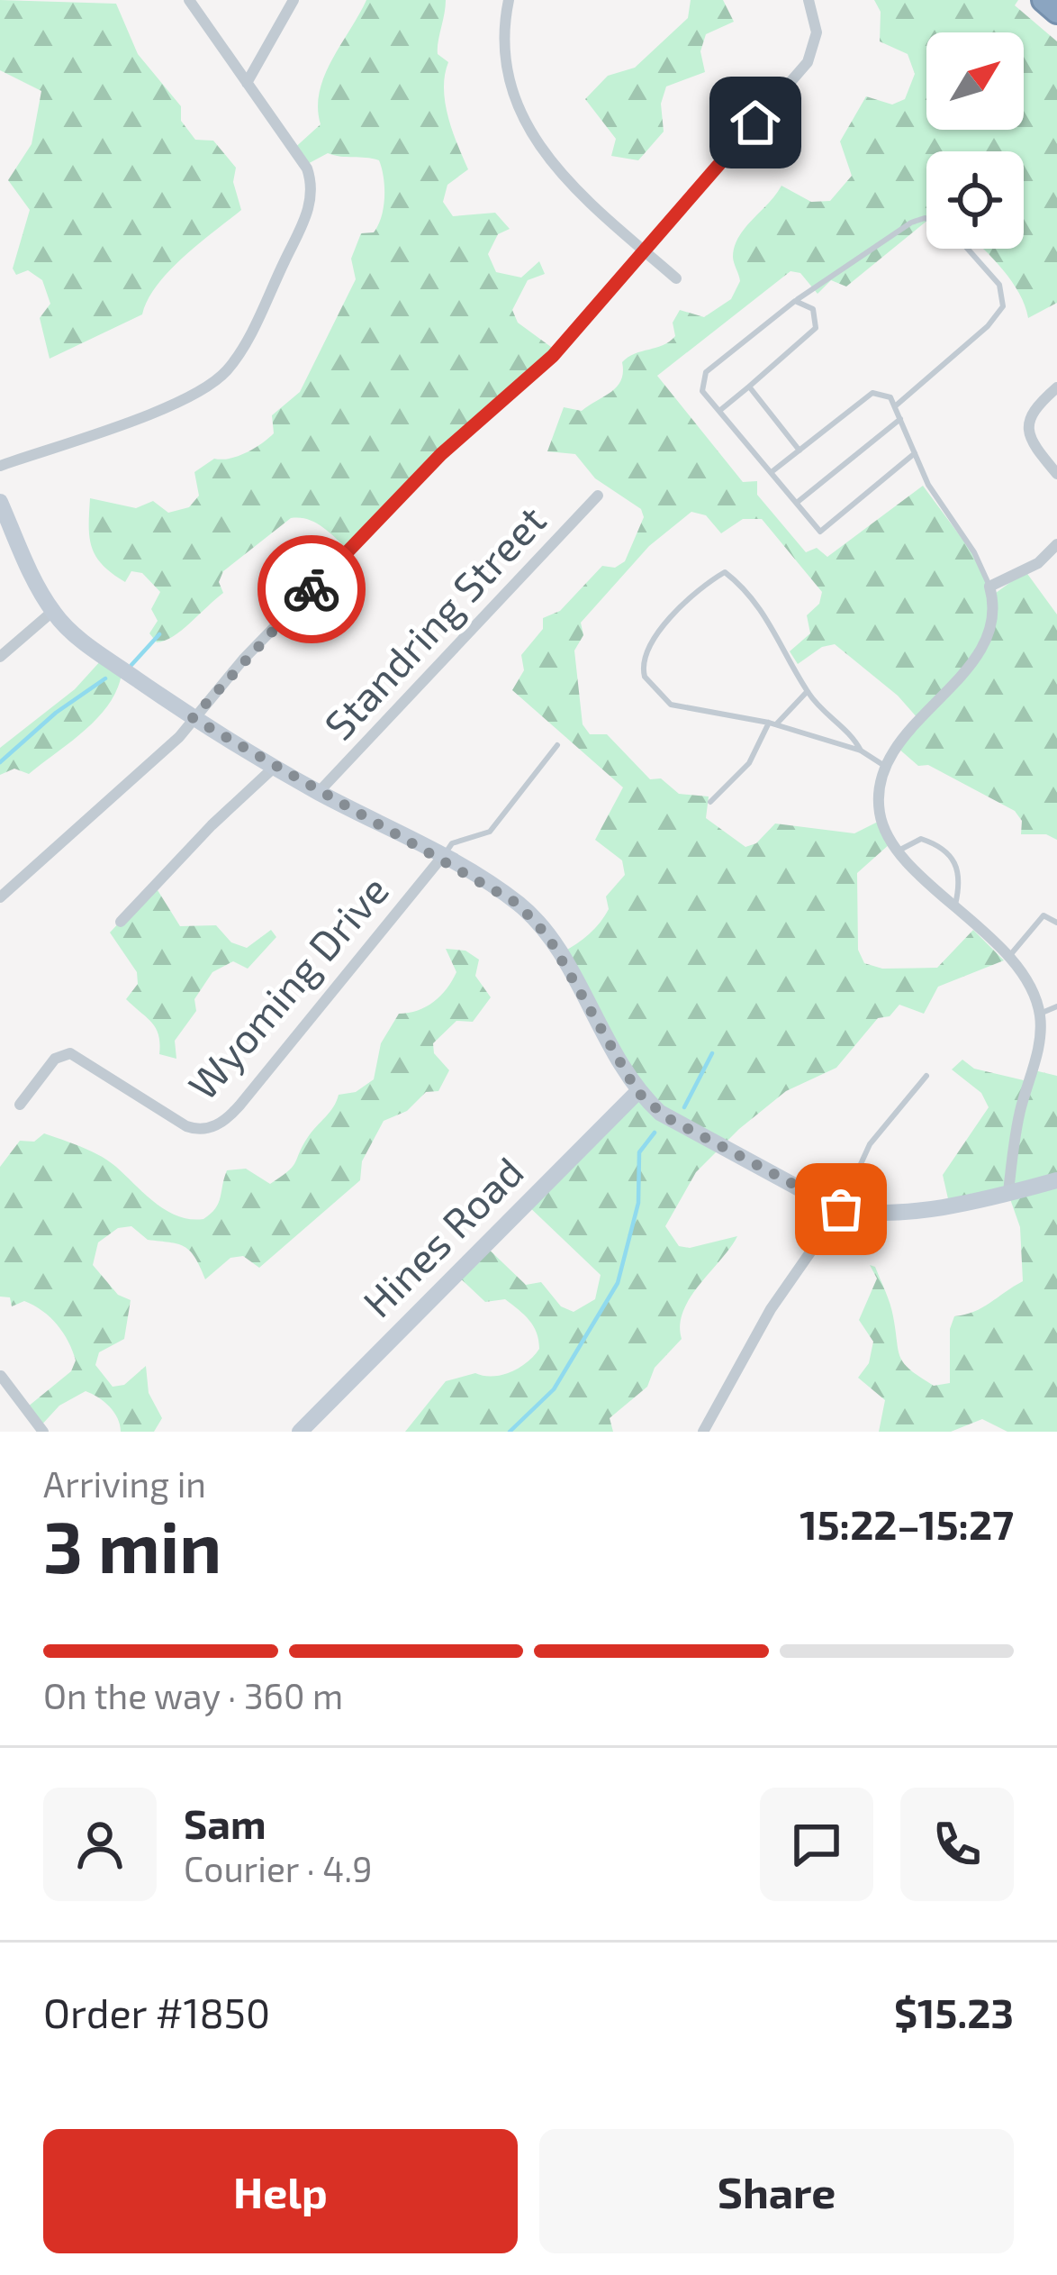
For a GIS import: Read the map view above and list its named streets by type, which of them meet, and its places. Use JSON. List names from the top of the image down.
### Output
{
  "streets": {
    "street": ["Standring Street", "Wyoming Drive", "Hines Road"]
  },
  "north": "top right",
  "page": {
    "heading": ["3 min", "Arriving in", "15:22–15:27"],
    "panel": [
      "Sam",
      "Courier · 4.9",
      "Order #1850",
      "$15.23"
    ],
    "bar": "On the way · 360 m",
    "buttons": ["Help", "Share"]
  }
}
